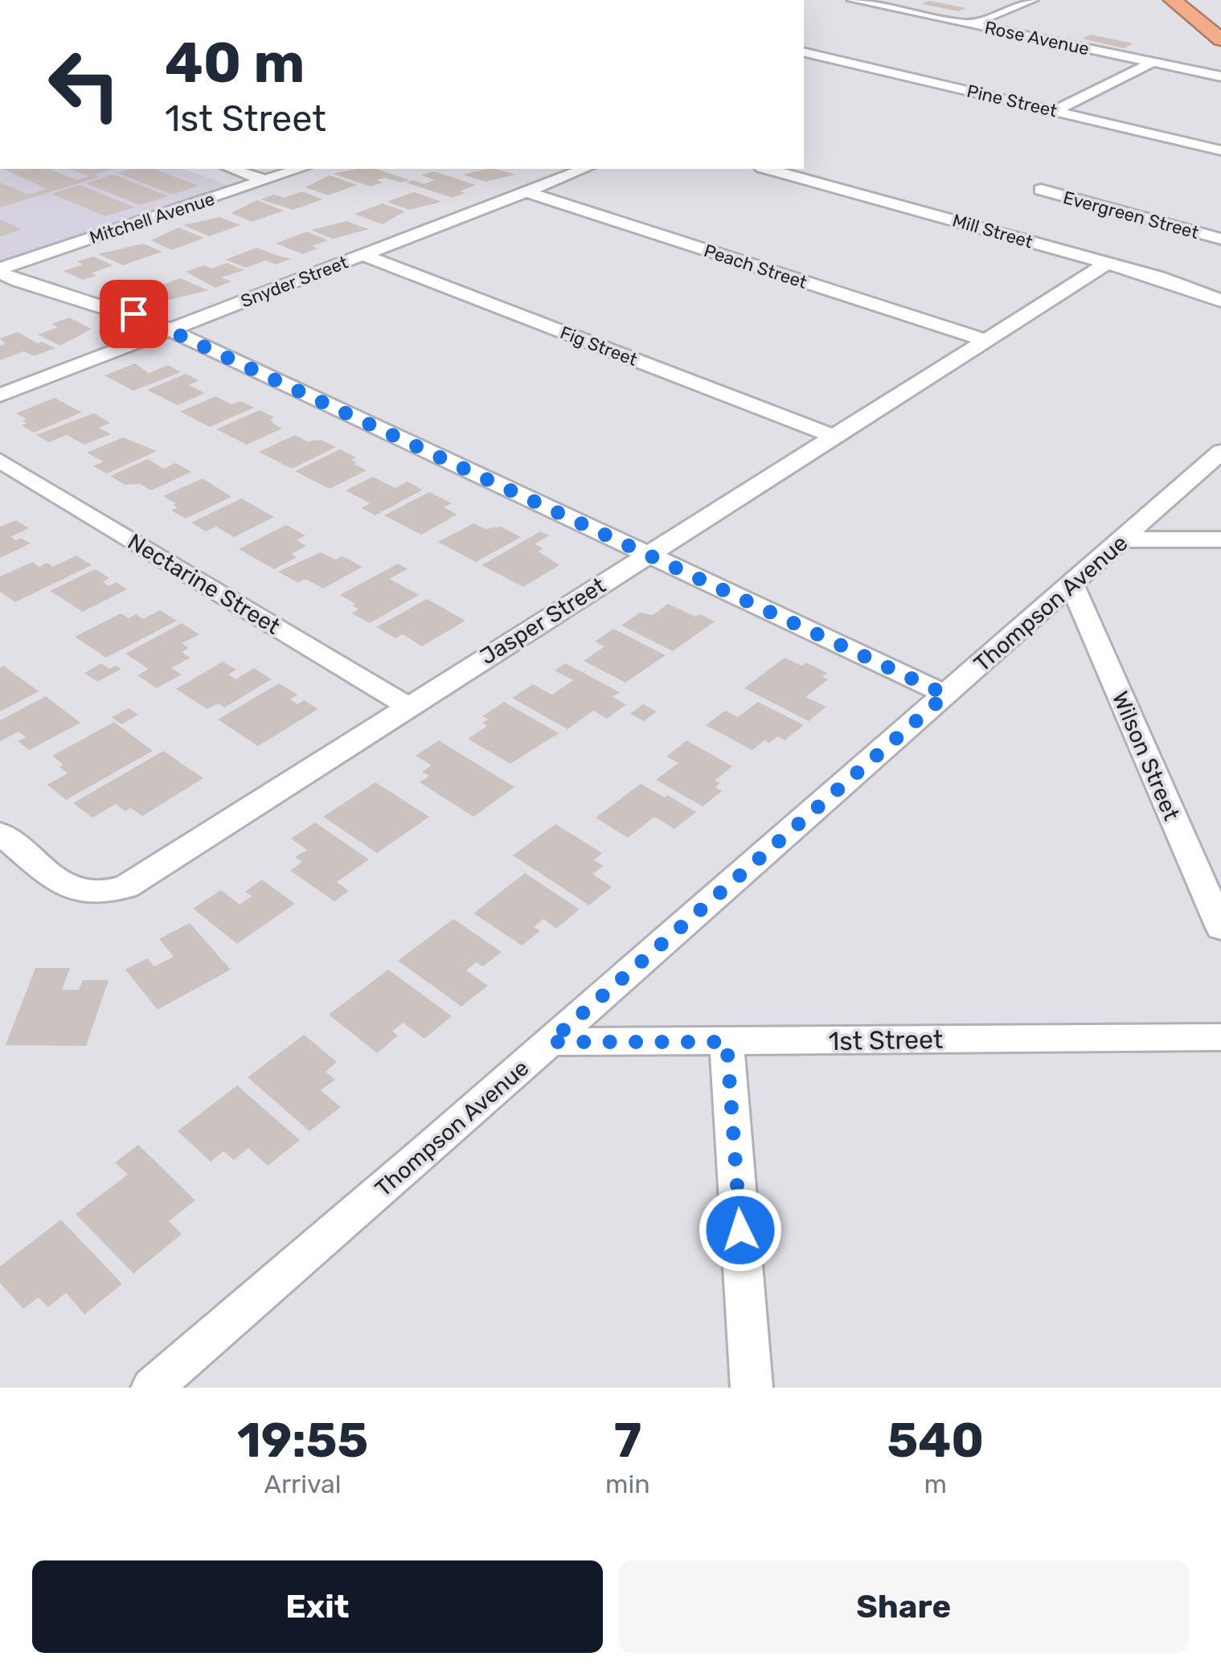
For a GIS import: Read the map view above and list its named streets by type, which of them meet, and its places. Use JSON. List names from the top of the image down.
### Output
{
  "streets": {
    "street": [
      "Rose Avenue",
      "Pine Street",
      "Evergreen Street",
      "Mitchell Avenue",
      "Mill Street",
      "Peach Street",
      "Snyder Street",
      "Fig Street",
      "Nectarine Street",
      "Thompson Avenue",
      "Jasper Street",
      "Wilson Street",
      "1st Street"
    ]
  },
  "crossings": [
    ["Mill Street", "Jasper Street"],
    ["Peach Street", "Snyder Street"],
    ["Peach Street", "Jasper Street"],
    ["Snyder Street", "Fig Street"],
    ["Fig Street", "Jasper Street"],
    ["Nectarine Street", "Jasper Street"],
    ["Thompson Avenue", "Wilson Street"],
    ["Thompson Avenue", "1st Street"]
  ],
  "page": {
    "turn": ["40 m", "1st Street"],
    "eta": [
      "19:55",
      "Arrival",
      "7",
      "min",
      "540",
      "m"
    ],
    "buttons": ["Exit", "Share"]
  }
}
